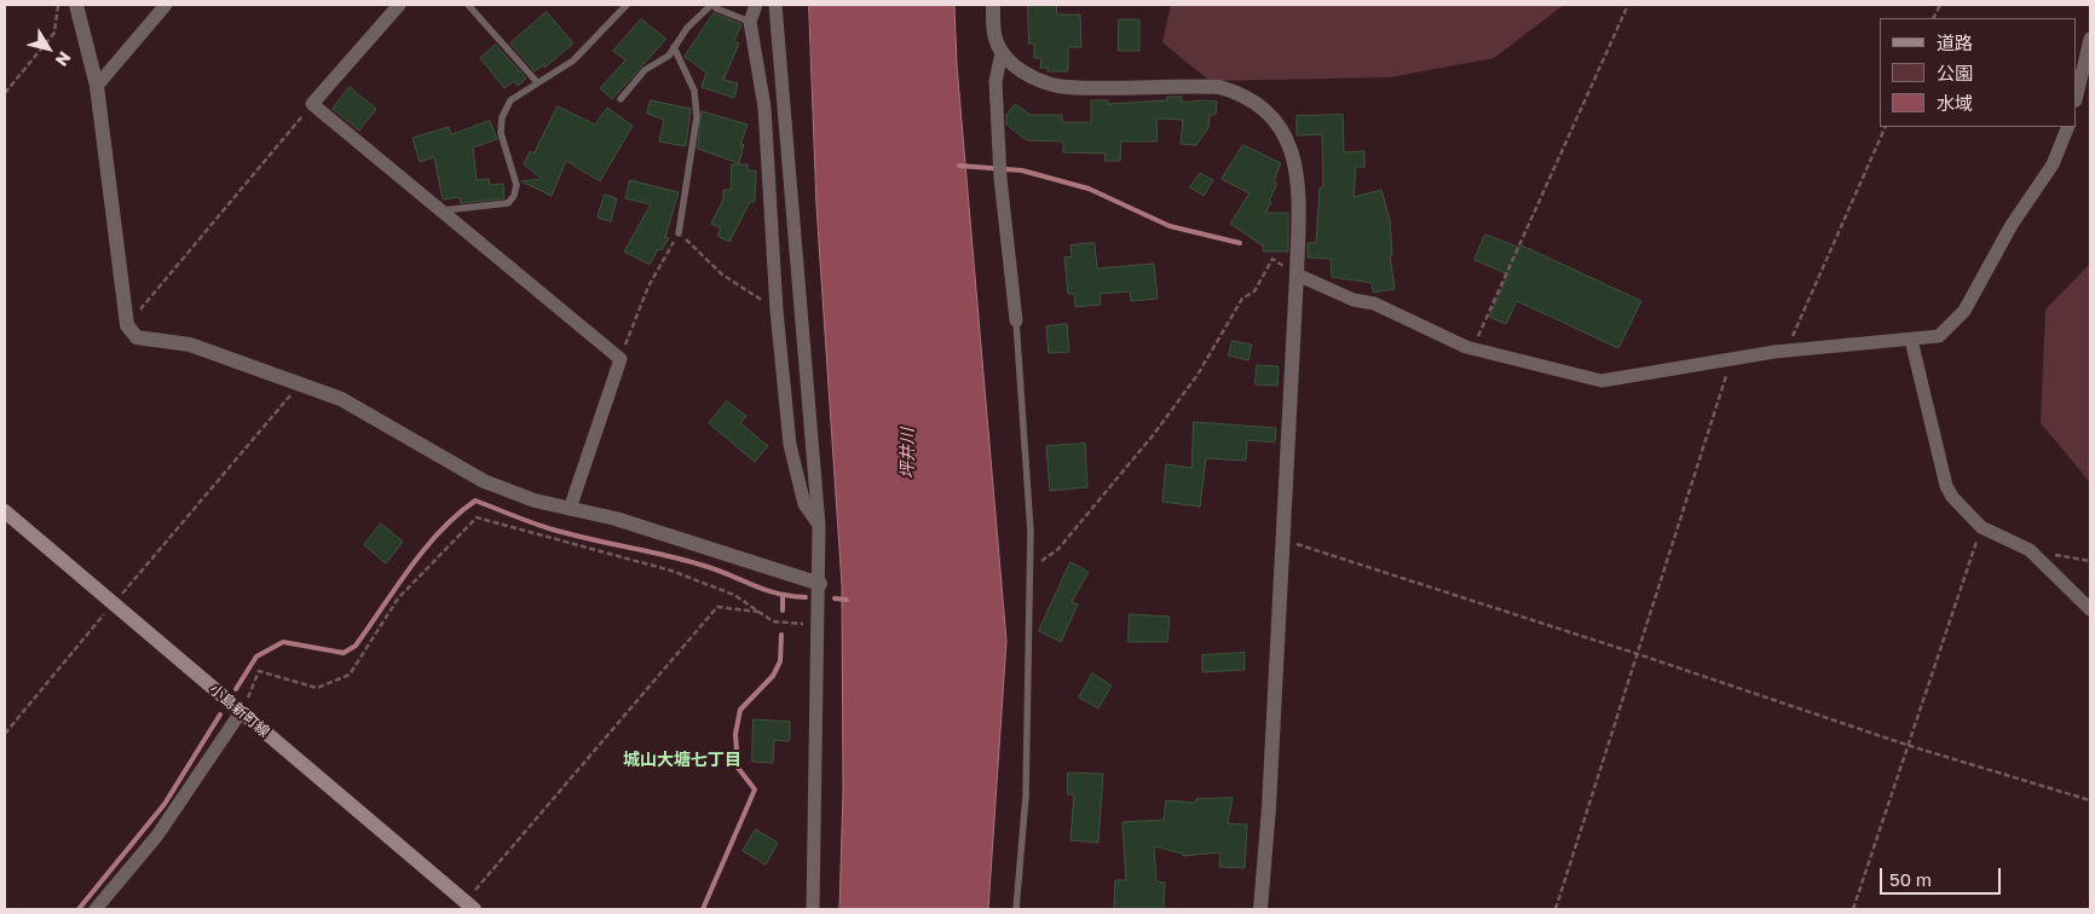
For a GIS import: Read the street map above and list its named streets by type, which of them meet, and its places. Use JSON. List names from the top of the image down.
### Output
{
  "streets": {
    "main road": ["小島新町線"]
  },
  "districts": ["城山大塘七丁目"],
  "water": ["坪井川"],
  "legend": ["道路", "公園", "水域"],
  "scale_bar": "50 m",
  "north": "bottom right"
}
